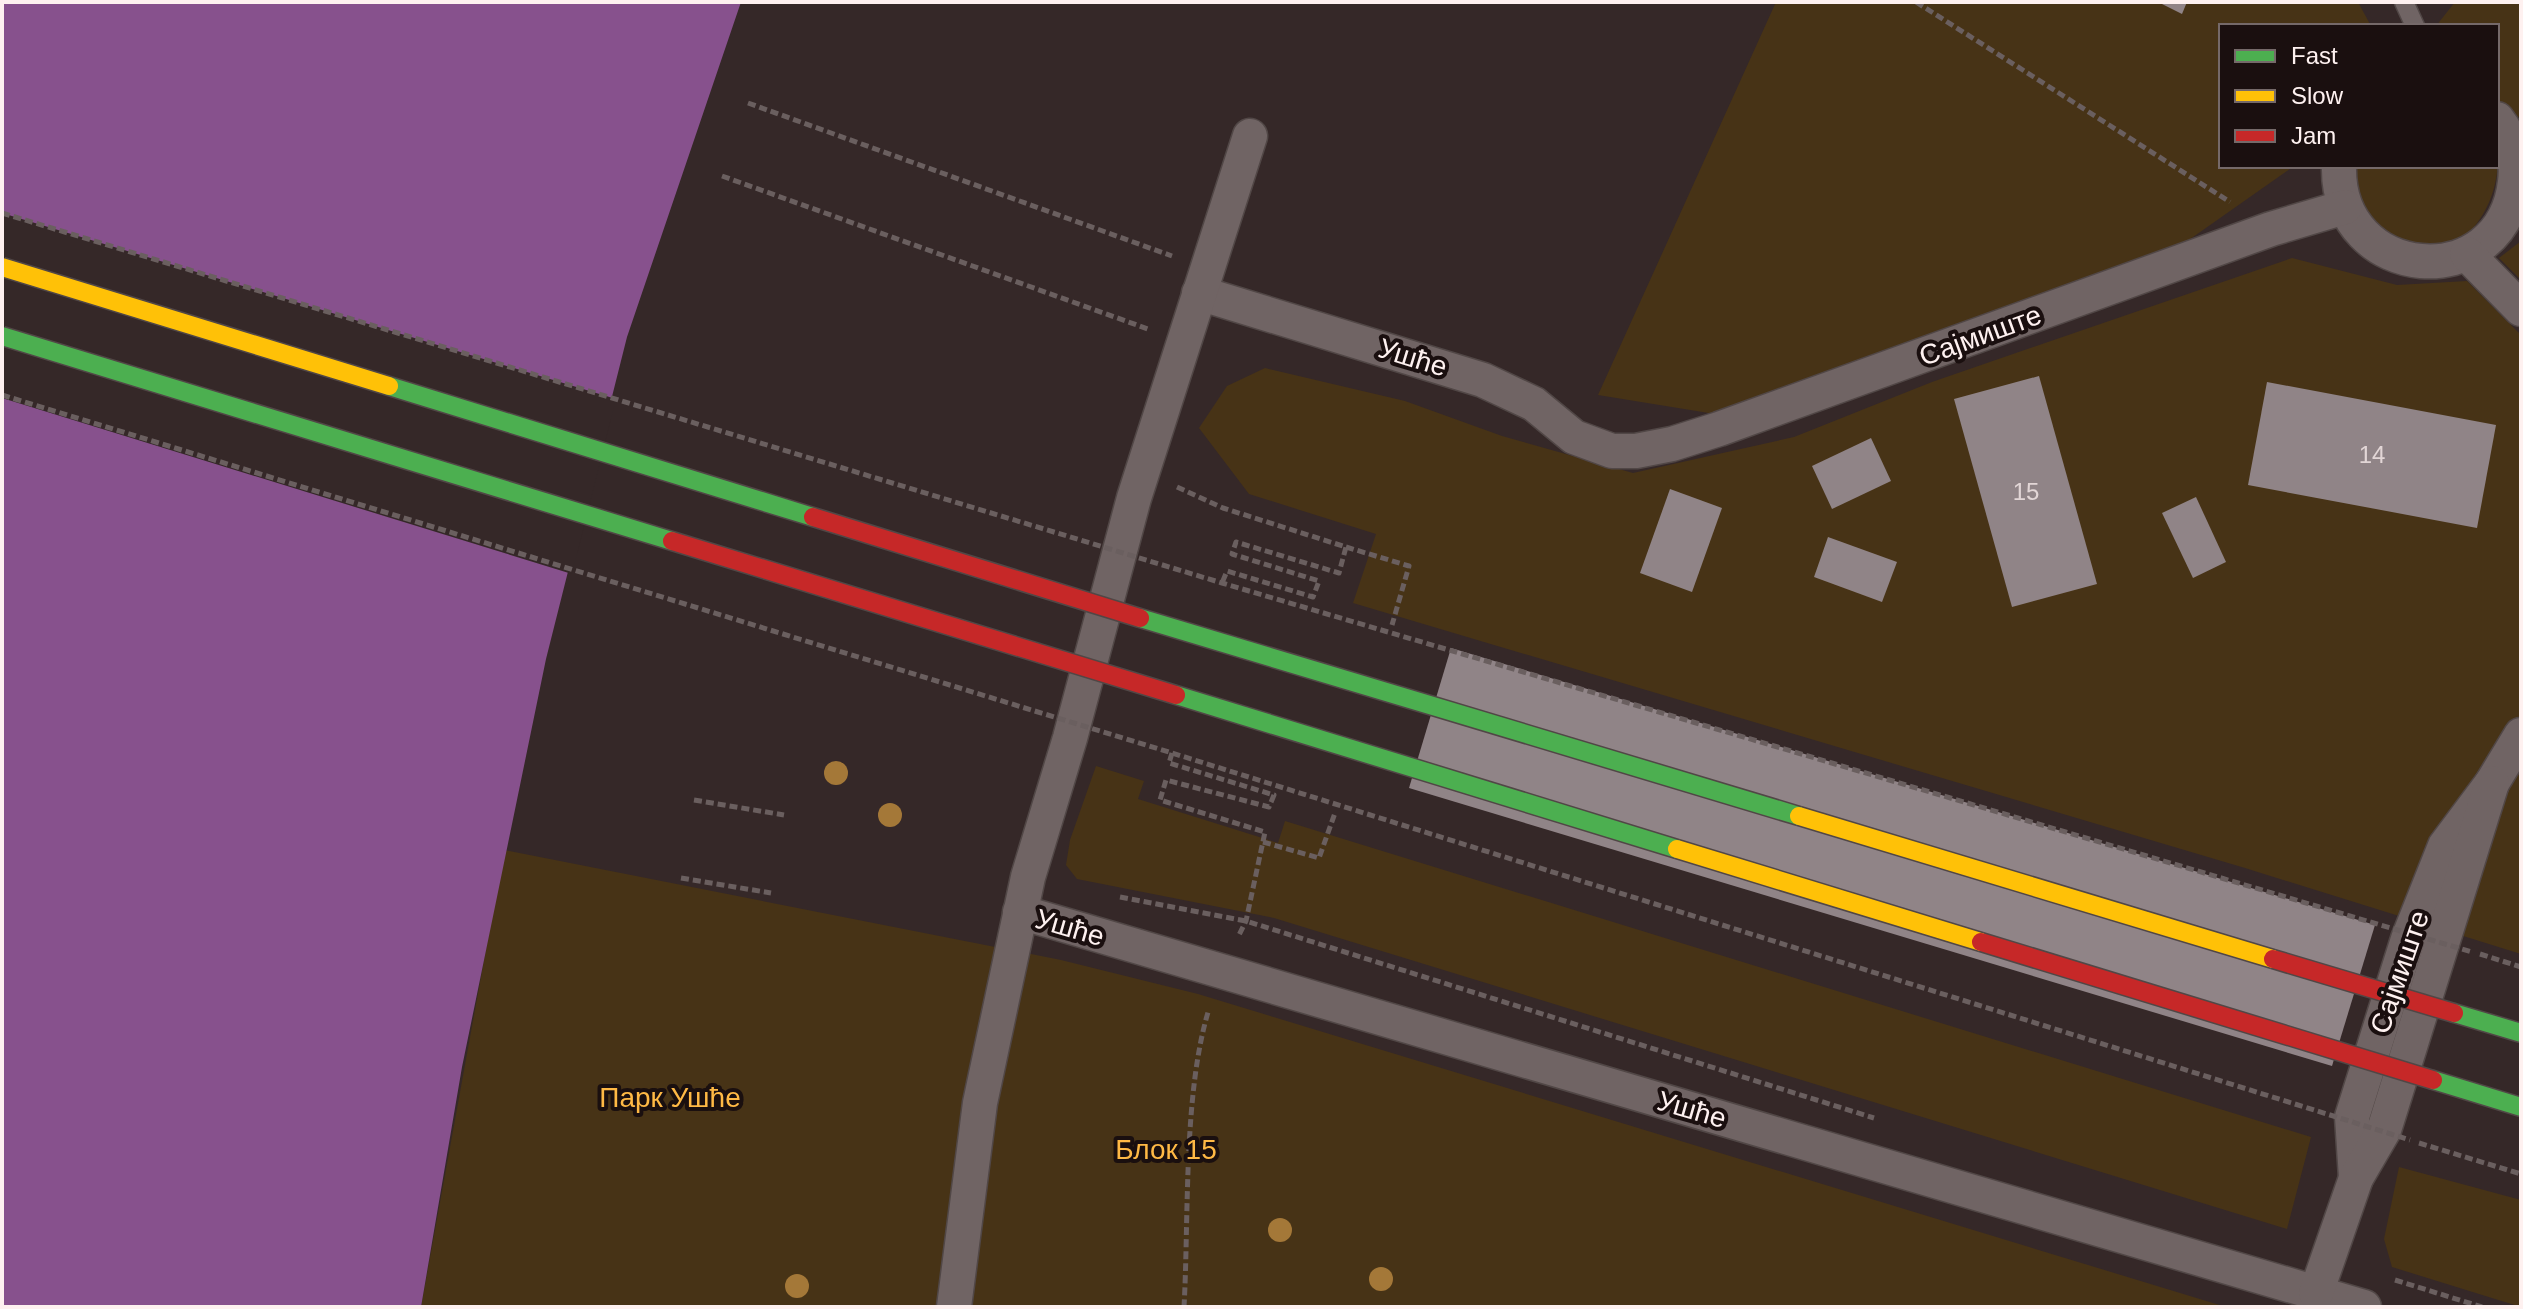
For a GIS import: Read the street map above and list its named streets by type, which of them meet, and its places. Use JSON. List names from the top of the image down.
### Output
{
  "streets": {
    "street": ["Сајмиште", "Ушће"]
  },
  "crossings": [
    ["Сајмиште", "Ушће"]
  ],
  "parks": ["Парк Ушће", "Блок 15"],
  "house_numbers": ["14", "15"],
  "legend": ["Fast", "Slow", "Jam"]
}
